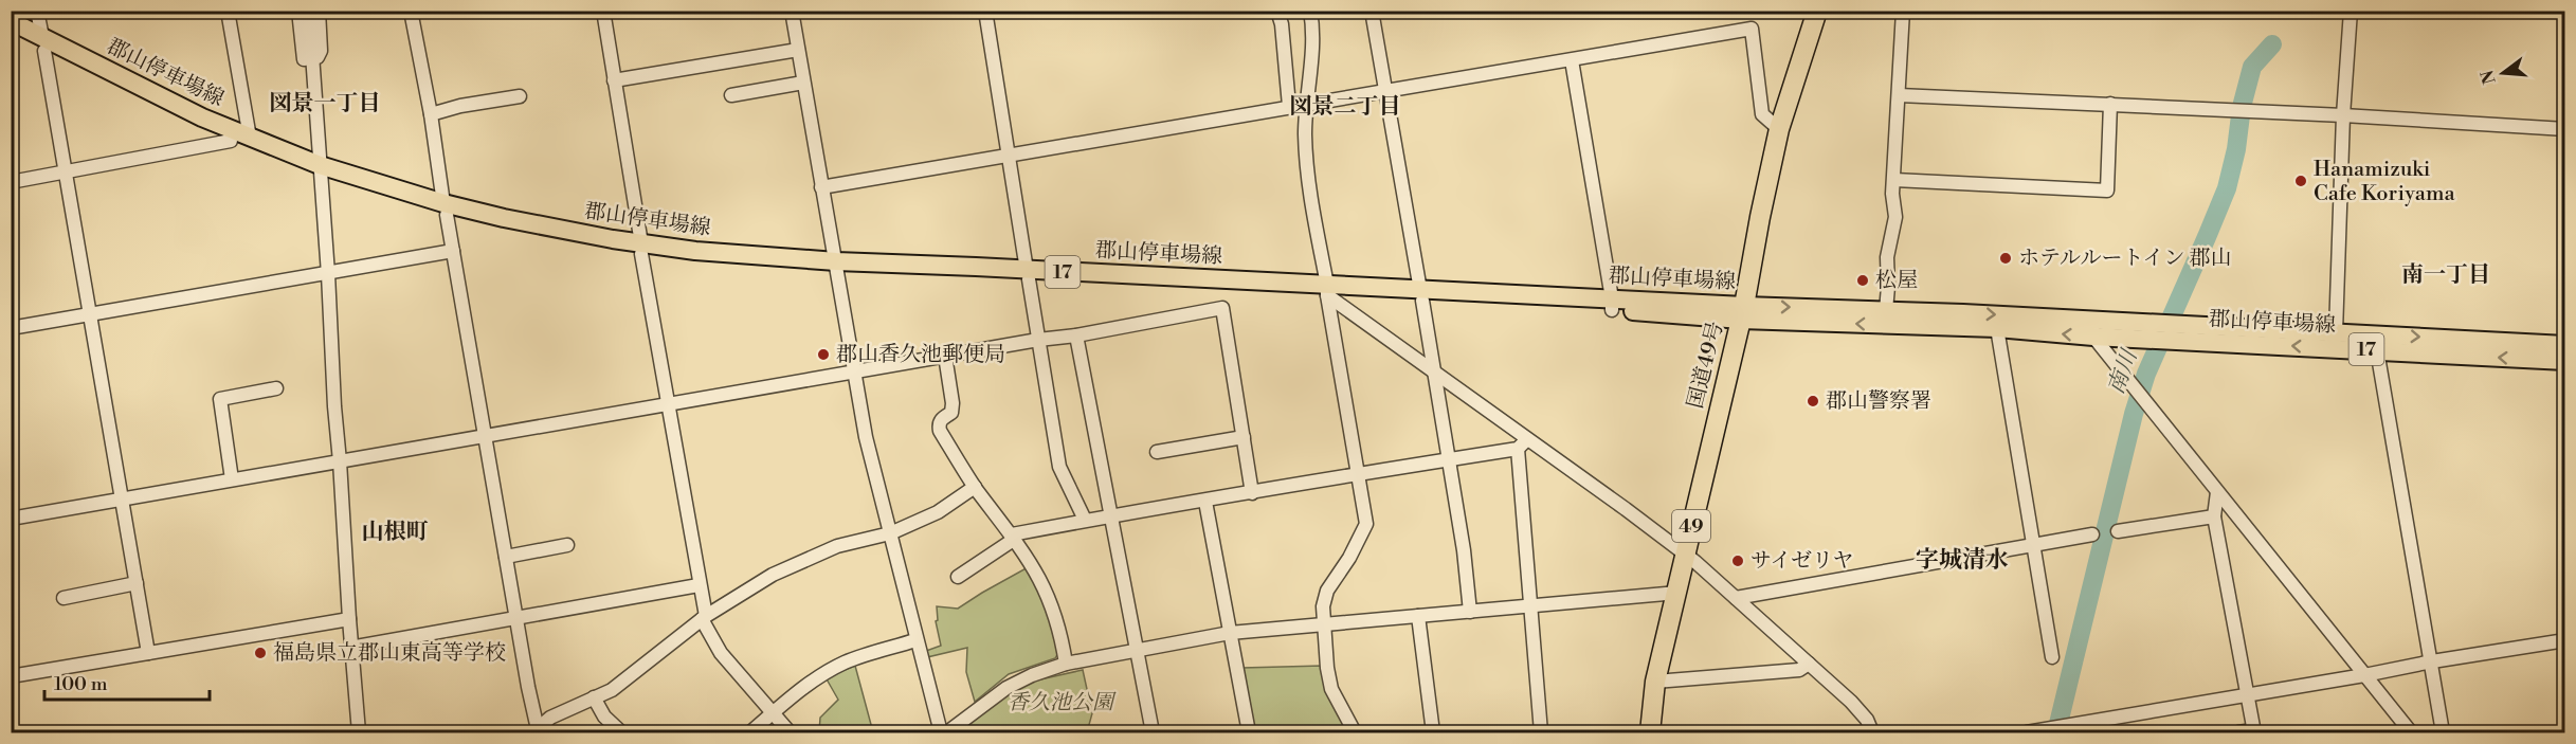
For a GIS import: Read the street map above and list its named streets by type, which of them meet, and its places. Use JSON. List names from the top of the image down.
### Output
{
  "streets": {
    "highway": ["国道49号", "49"],
    "main road": ["郡山停車場線", "17"]
  },
  "crossings": [
    ["郡山停車場線", "国道49号"]
  ],
  "districts": [
    "図景一丁目",
    "図景二丁目",
    "南一丁目",
    "山根町",
    "字城清水"
  ],
  "water": ["南川"],
  "parks": ["香久池公園"],
  "places": [
    "Hanamizuki Cafe Koriyama",
    "ホテルルートイン 郡山",
    "松屋",
    "郡山香久池郵便局",
    "郡山警察署",
    "サイゼリヤ",
    "福島県立郡山東高等学校"
  ],
  "scale_bar": "100 m",
  "north": "left"
}
